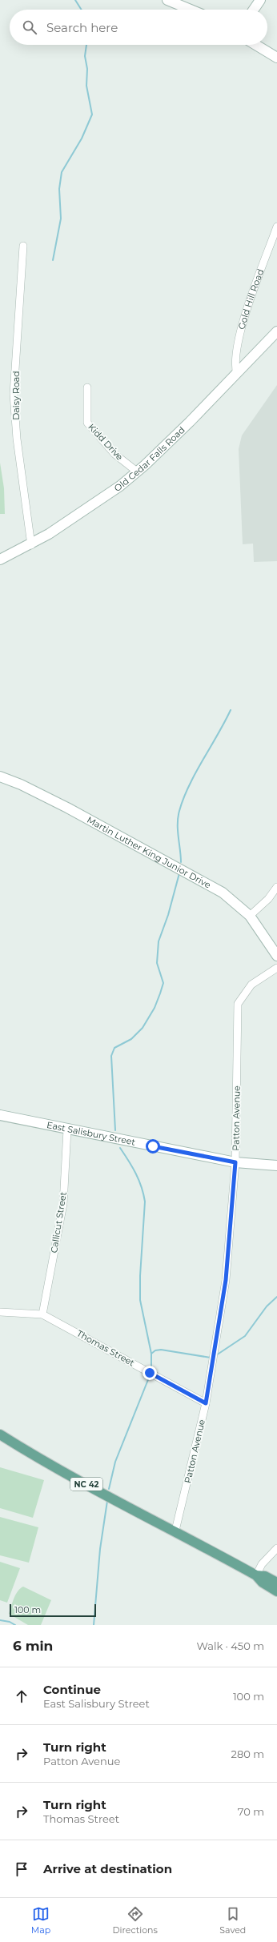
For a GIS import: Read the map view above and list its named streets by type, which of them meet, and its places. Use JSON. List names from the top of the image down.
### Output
{
  "streets": {
    "main road": ["NC 42"],
    "street": [
      "Gold Hill Road",
      "Daisy Road",
      "Kidd Drive",
      "Old Cedar Falls Road",
      "Martin Luther King Junior Drive",
      "Patton Avenue",
      "East Salisbury Street",
      "Callicut Street",
      "Thomas Street"
    ]
  },
  "crossings": [
    ["Gold Hill Road", "Old Cedar Falls Road"],
    ["Daisy Road", "Old Cedar Falls Road"],
    ["Kidd Drive", "Old Cedar Falls Road"],
    ["Patton Avenue", "East Salisbury Street"],
    ["Patton Avenue", "Thomas Street"],
    ["Patton Avenue", "NC 42"],
    ["East Salisbury Street", "Callicut Street"],
    ["Callicut Street", "Thomas Street"]
  ],
  "scale_bar": "100 m",
  "page": {
    "search": "Search here",
    "scale": "100 m",
    "heading": ["6 min", "Walk · 450 m"],
    "list": [
      ["Continue", "East Salisbury Street", "100 m"],
      ["Turn right", "Patton Avenue", "280 m"],
      ["Turn right", "Thomas Street", "70 m"],
      "Arrive at destination"
    ],
    "nav": ["Map", "Directions", "Saved"]
  }
}
